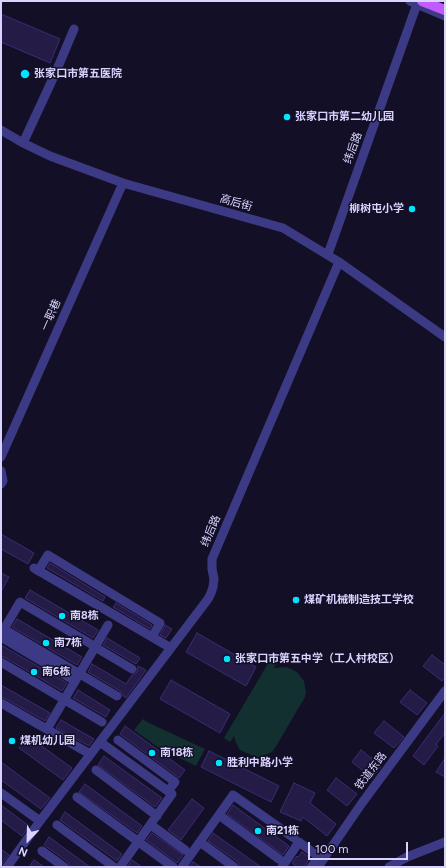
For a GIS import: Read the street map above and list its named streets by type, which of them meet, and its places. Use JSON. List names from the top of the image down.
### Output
{
  "streets": {
    "street": [
      "纬后路",
      "高后街",
      "一职巷",
      "铁道东路"
    ]
  },
  "crossings": [
    ["纬后路", "高后街"],
    ["高后街", "一职巷"]
  ],
  "places": [
    "张家口市第五医院",
    "张家口市第二幼儿园",
    "柳树屯小学",
    "煤矿机械制造技工学校",
    "南8栋",
    "南7栋",
    "张家口市第五中学（工人村校区）",
    "南6栋",
    "煤机幼儿园",
    "南18栋",
    "胜利中路小学",
    "南21栋"
  ],
  "scale_bar": "100 m",
  "north": "bottom left"
}
